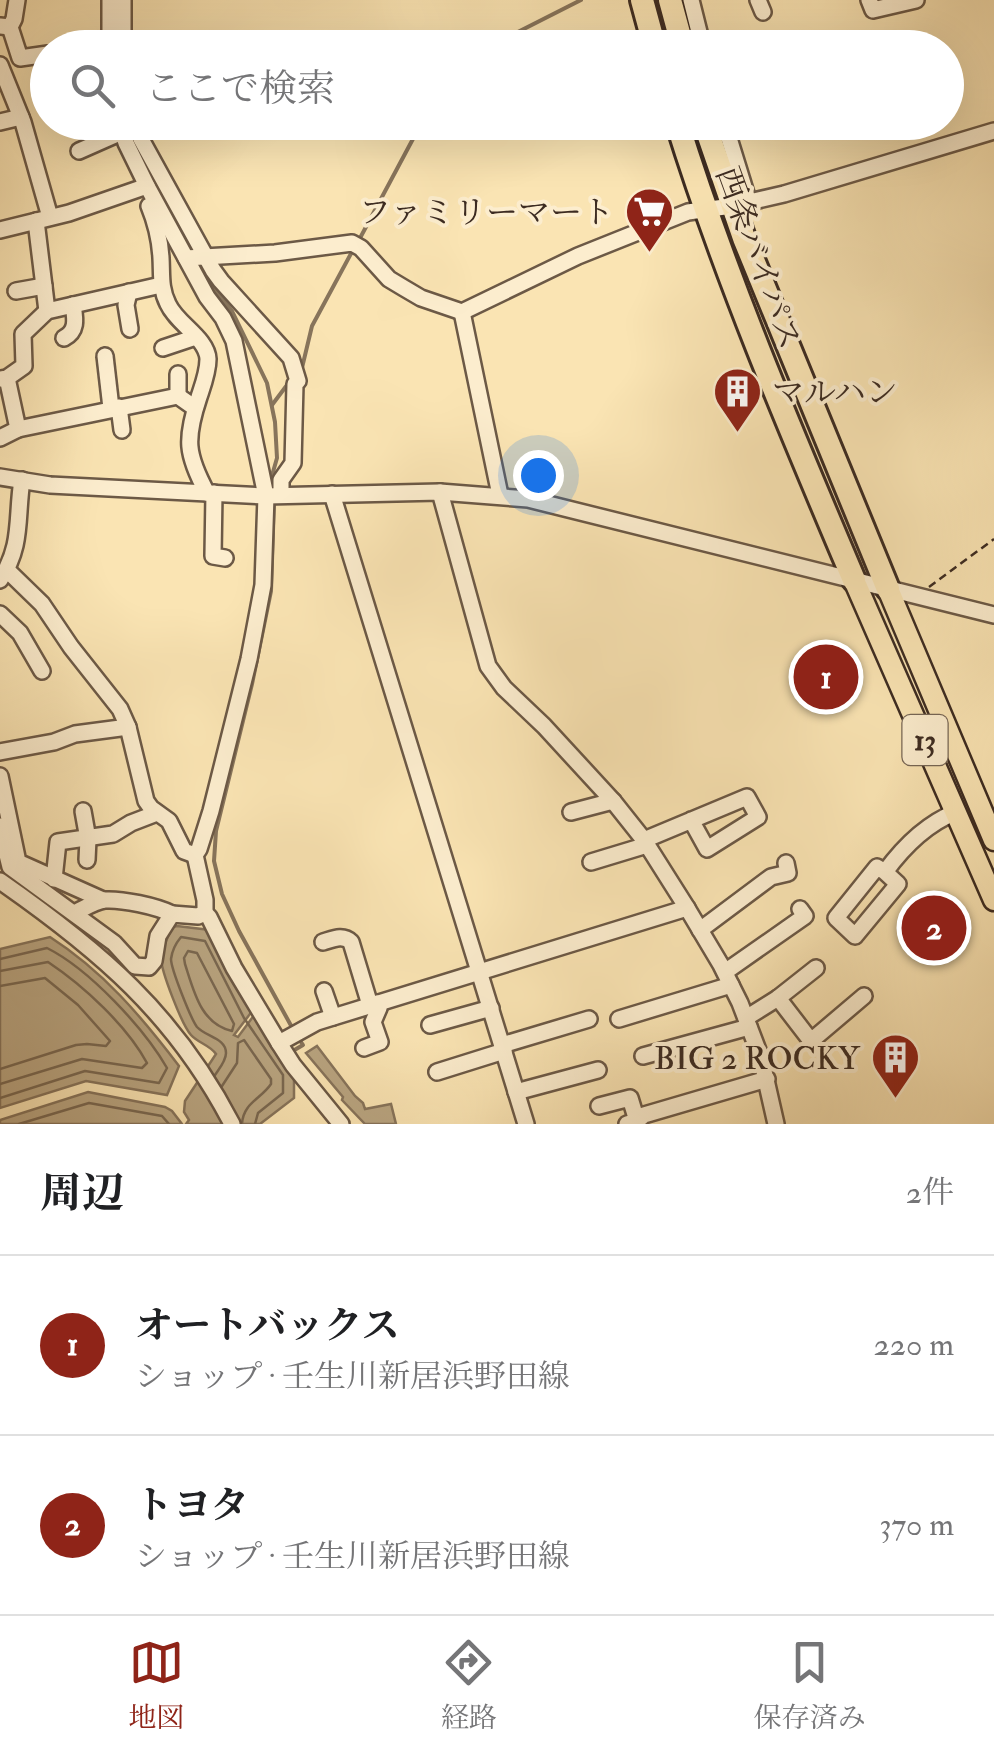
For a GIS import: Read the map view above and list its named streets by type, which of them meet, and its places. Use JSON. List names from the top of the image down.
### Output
{
  "streets": {
    "highway": ["西条バイパス"],
    "main road": ["13"]
  },
  "crossings": [
    ["西条バイパス", "13"]
  ],
  "places": {
    "supermarket": ["ファミリーマート"],
    "building": ["マルハン", "BIG 2 ROCKY"]
  },
  "page": {
    "search": "ここで検索",
    "pins": ["1", "2"],
    "heading": ["周辺", "2件"],
    "list": [
      {
        "mark": "1",
        "name": "オートバックス",
        "note": "ショップ · 壬生川新居浜野田線",
        "value": "220 m"
      },
      {
        "mark": "2",
        "name": "トヨタ",
        "note": "ショップ · 壬生川新居浜野田線",
        "value": "370 m"
      }
    ],
    "nav": ["地図", "経路", "保存済み"]
  }
}
